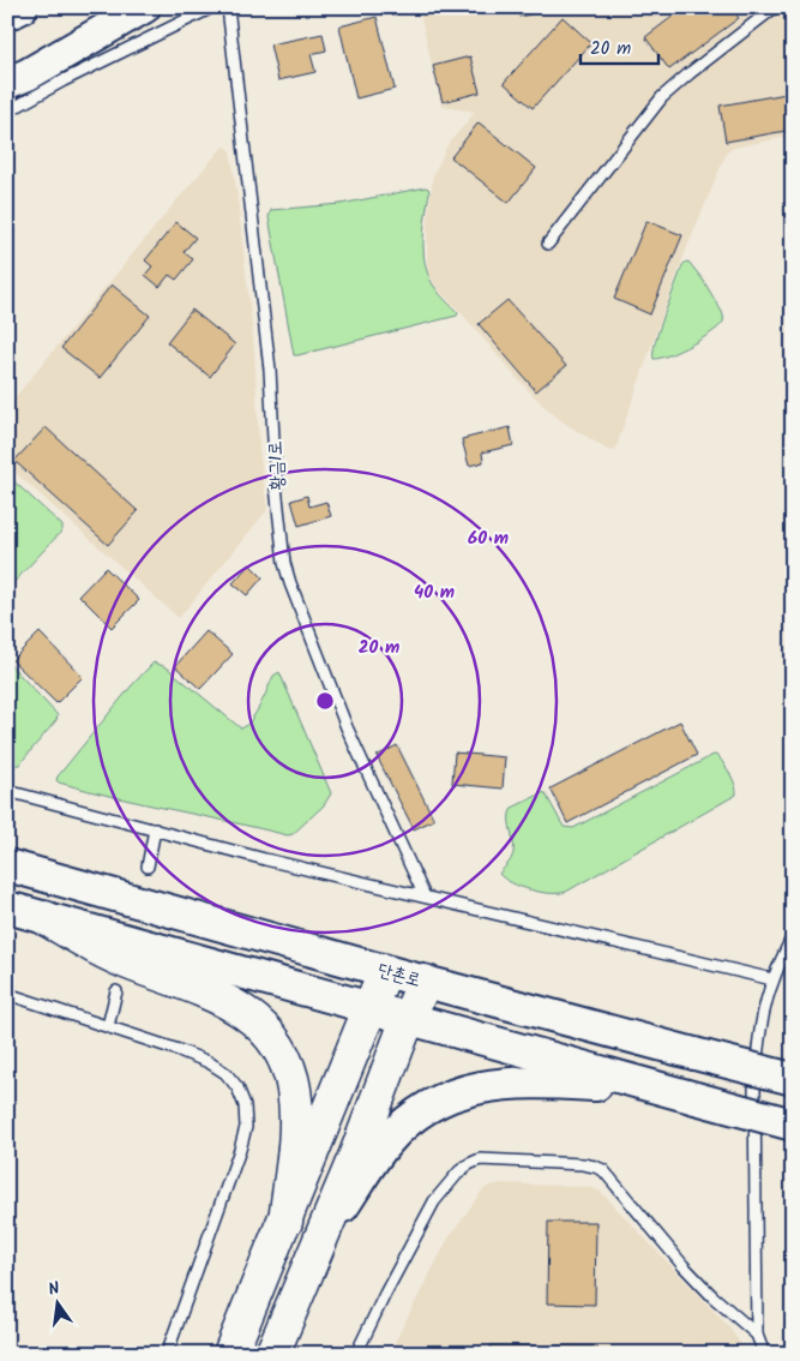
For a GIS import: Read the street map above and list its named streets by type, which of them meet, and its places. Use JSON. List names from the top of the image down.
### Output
{
  "streets": {
    "main road": ["단촌로"],
    "lane": ["황금1로"]
  },
  "scale_bar": "20 m",
  "north": "top",
  "rings": ["60 m", "40 m", "20 m"]
}
